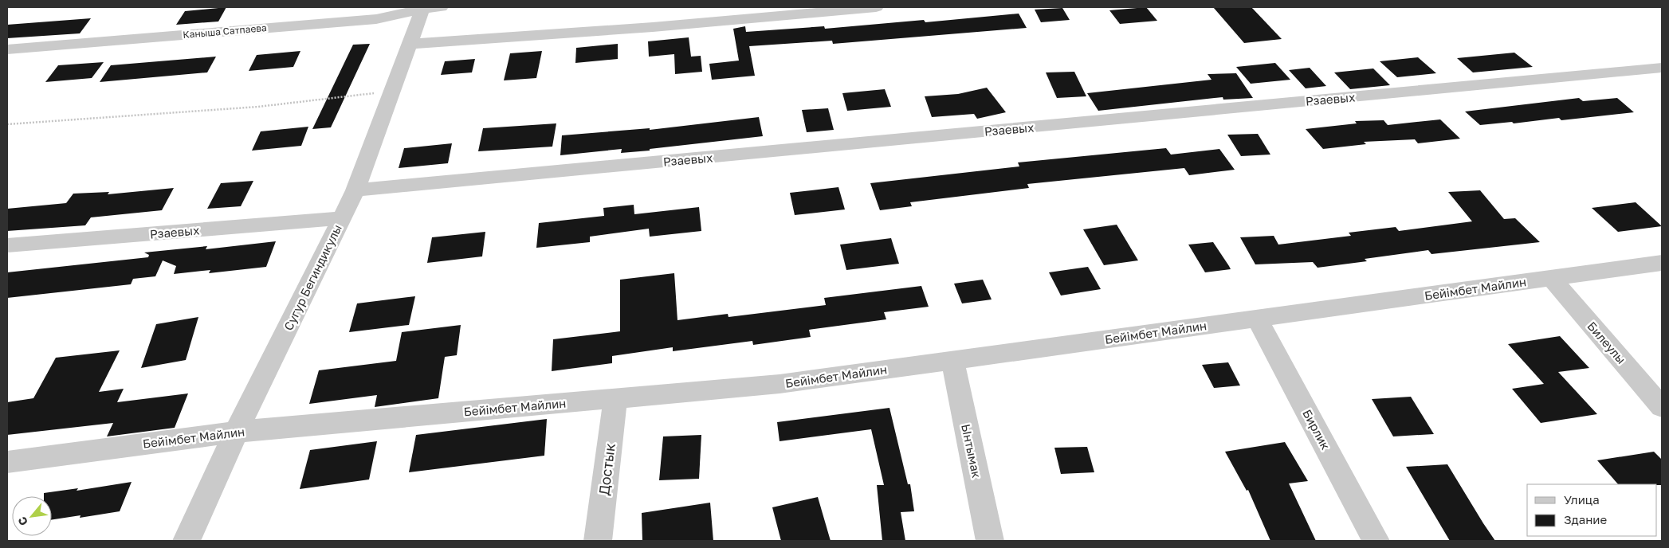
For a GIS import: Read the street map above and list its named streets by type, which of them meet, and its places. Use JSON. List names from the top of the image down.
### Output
{
  "streets": {
    "street": [
      "Каныша Сатпаева",
      "Рзаевых",
      "Сугур Бегиндикулы",
      "Бейімбет Майлин",
      "Билеулы",
      "Бирлик",
      "Ынтымак",
      "Достык"
    ]
  },
  "crossings": [
    ["Каныша Сатпаева", "Сугур Бегиндикулы"],
    ["Рзаевых", "Сугур Бегиндикулы"],
    ["Сугур Бегиндикулы", "Бейімбет Майлин"],
    ["Бейімбет Майлин", "Билеулы"],
    ["Бейімбет Майлин", "Бирлик"],
    ["Бейімбет Майлин", "Ынтымак"],
    ["Бейімбет Майлин", "Достык"]
  ],
  "legend": ["Улица", "Здание"],
  "north": "bottom left"
}
